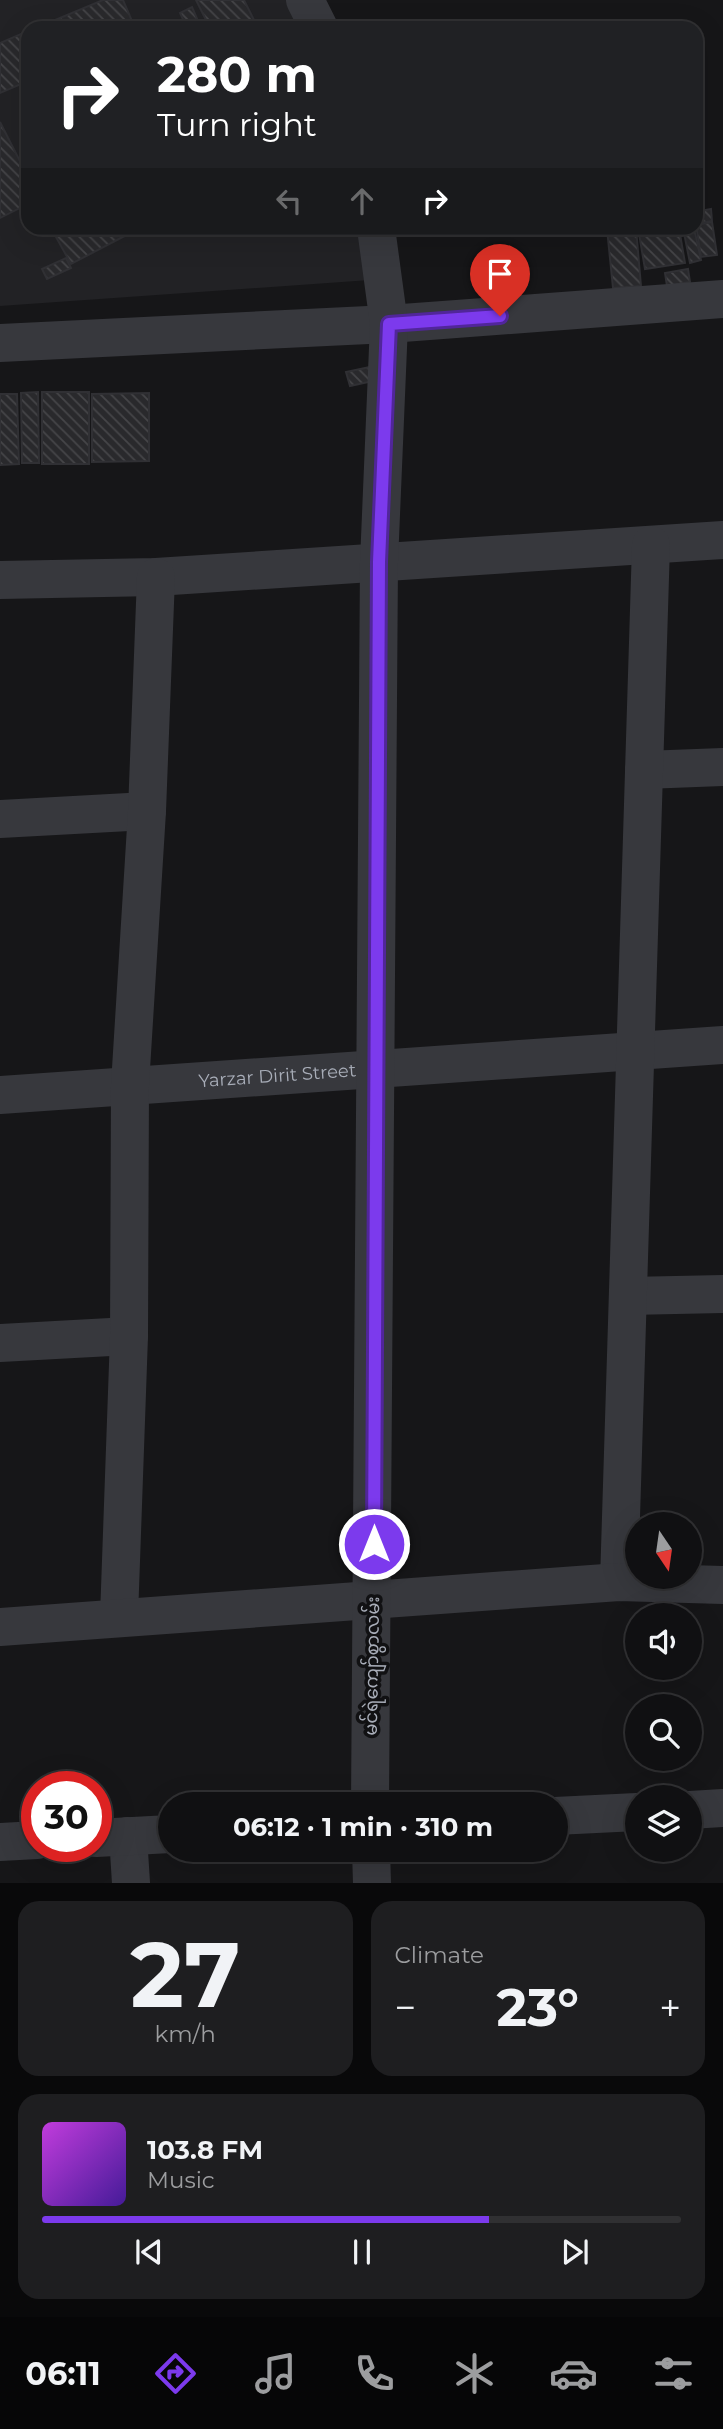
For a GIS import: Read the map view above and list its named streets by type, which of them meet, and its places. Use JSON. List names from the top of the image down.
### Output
{
  "streets": {
    "street": ["Yarzar Dirit Street", "မင်ရဲကျော်စွာလမ်း"]
  },
  "crossings": [
    ["Yarzar Dirit Street", "မင်ရဲကျော်စွာလမ်း"]
  ],
  "north": "bottom",
  "page": {
    "turn": ["280 m", "Turn right"],
    "limit": "30",
    "trip": "06:12 · 1 min · 310 m",
    "tile": [
      ["27", "km/h"],
      "Climate"
    ],
    "heat": ["−", "23°", "+"],
    "song": ["103.8 FM", "Music"],
    "tabs": "06:11"
  }
}
